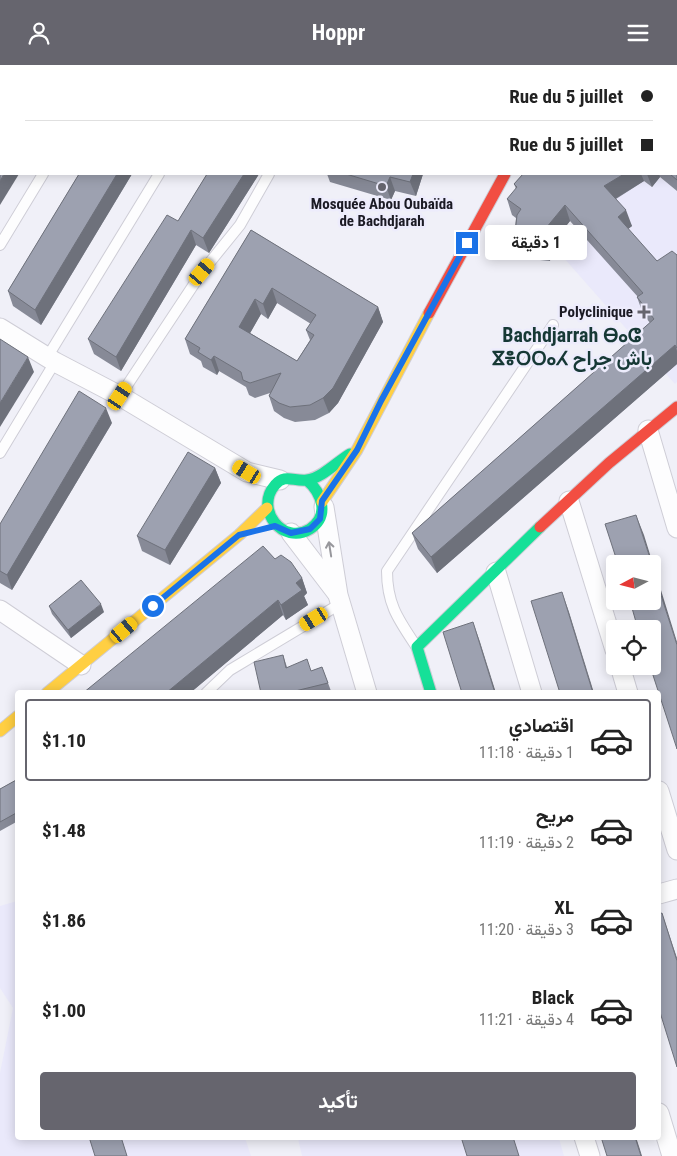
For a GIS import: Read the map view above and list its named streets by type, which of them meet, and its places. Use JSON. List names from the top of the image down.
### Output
{
  "districts": ["Bachdjarrah ⴱⴰⵛ ⴵⴻⵔⵔⴰⵃ باش جراح"],
  "places": {
    "other": ["Mosquée Abou Oubaïda de Bachdjarah"],
    "health": ["Polyclinique"]
  },
  "north": "left",
  "page": {
    "header": "Hoppr",
    "banner": ["Rue du 5 juillet", "Rue du 5 juillet"],
    "bubble": "1 دقيقة",
    "list": [
      {
        "name": "اقتصادي",
        "note": "1 دقيقة · 11:18",
        "value": "$1.10"
      },
      {
        "name": "مريح",
        "note": "2 دقيقة · 11:19",
        "value": "$1.48"
      },
      {
        "name": "XL",
        "note": "3 دقيقة · 11:20",
        "value": "$1.86"
      },
      {
        "name": "Black",
        "note": "4 دقيقة · 11:21",
        "value": "$1.00"
      }
    ],
    "buttons": "تأكيد"
  }
}
